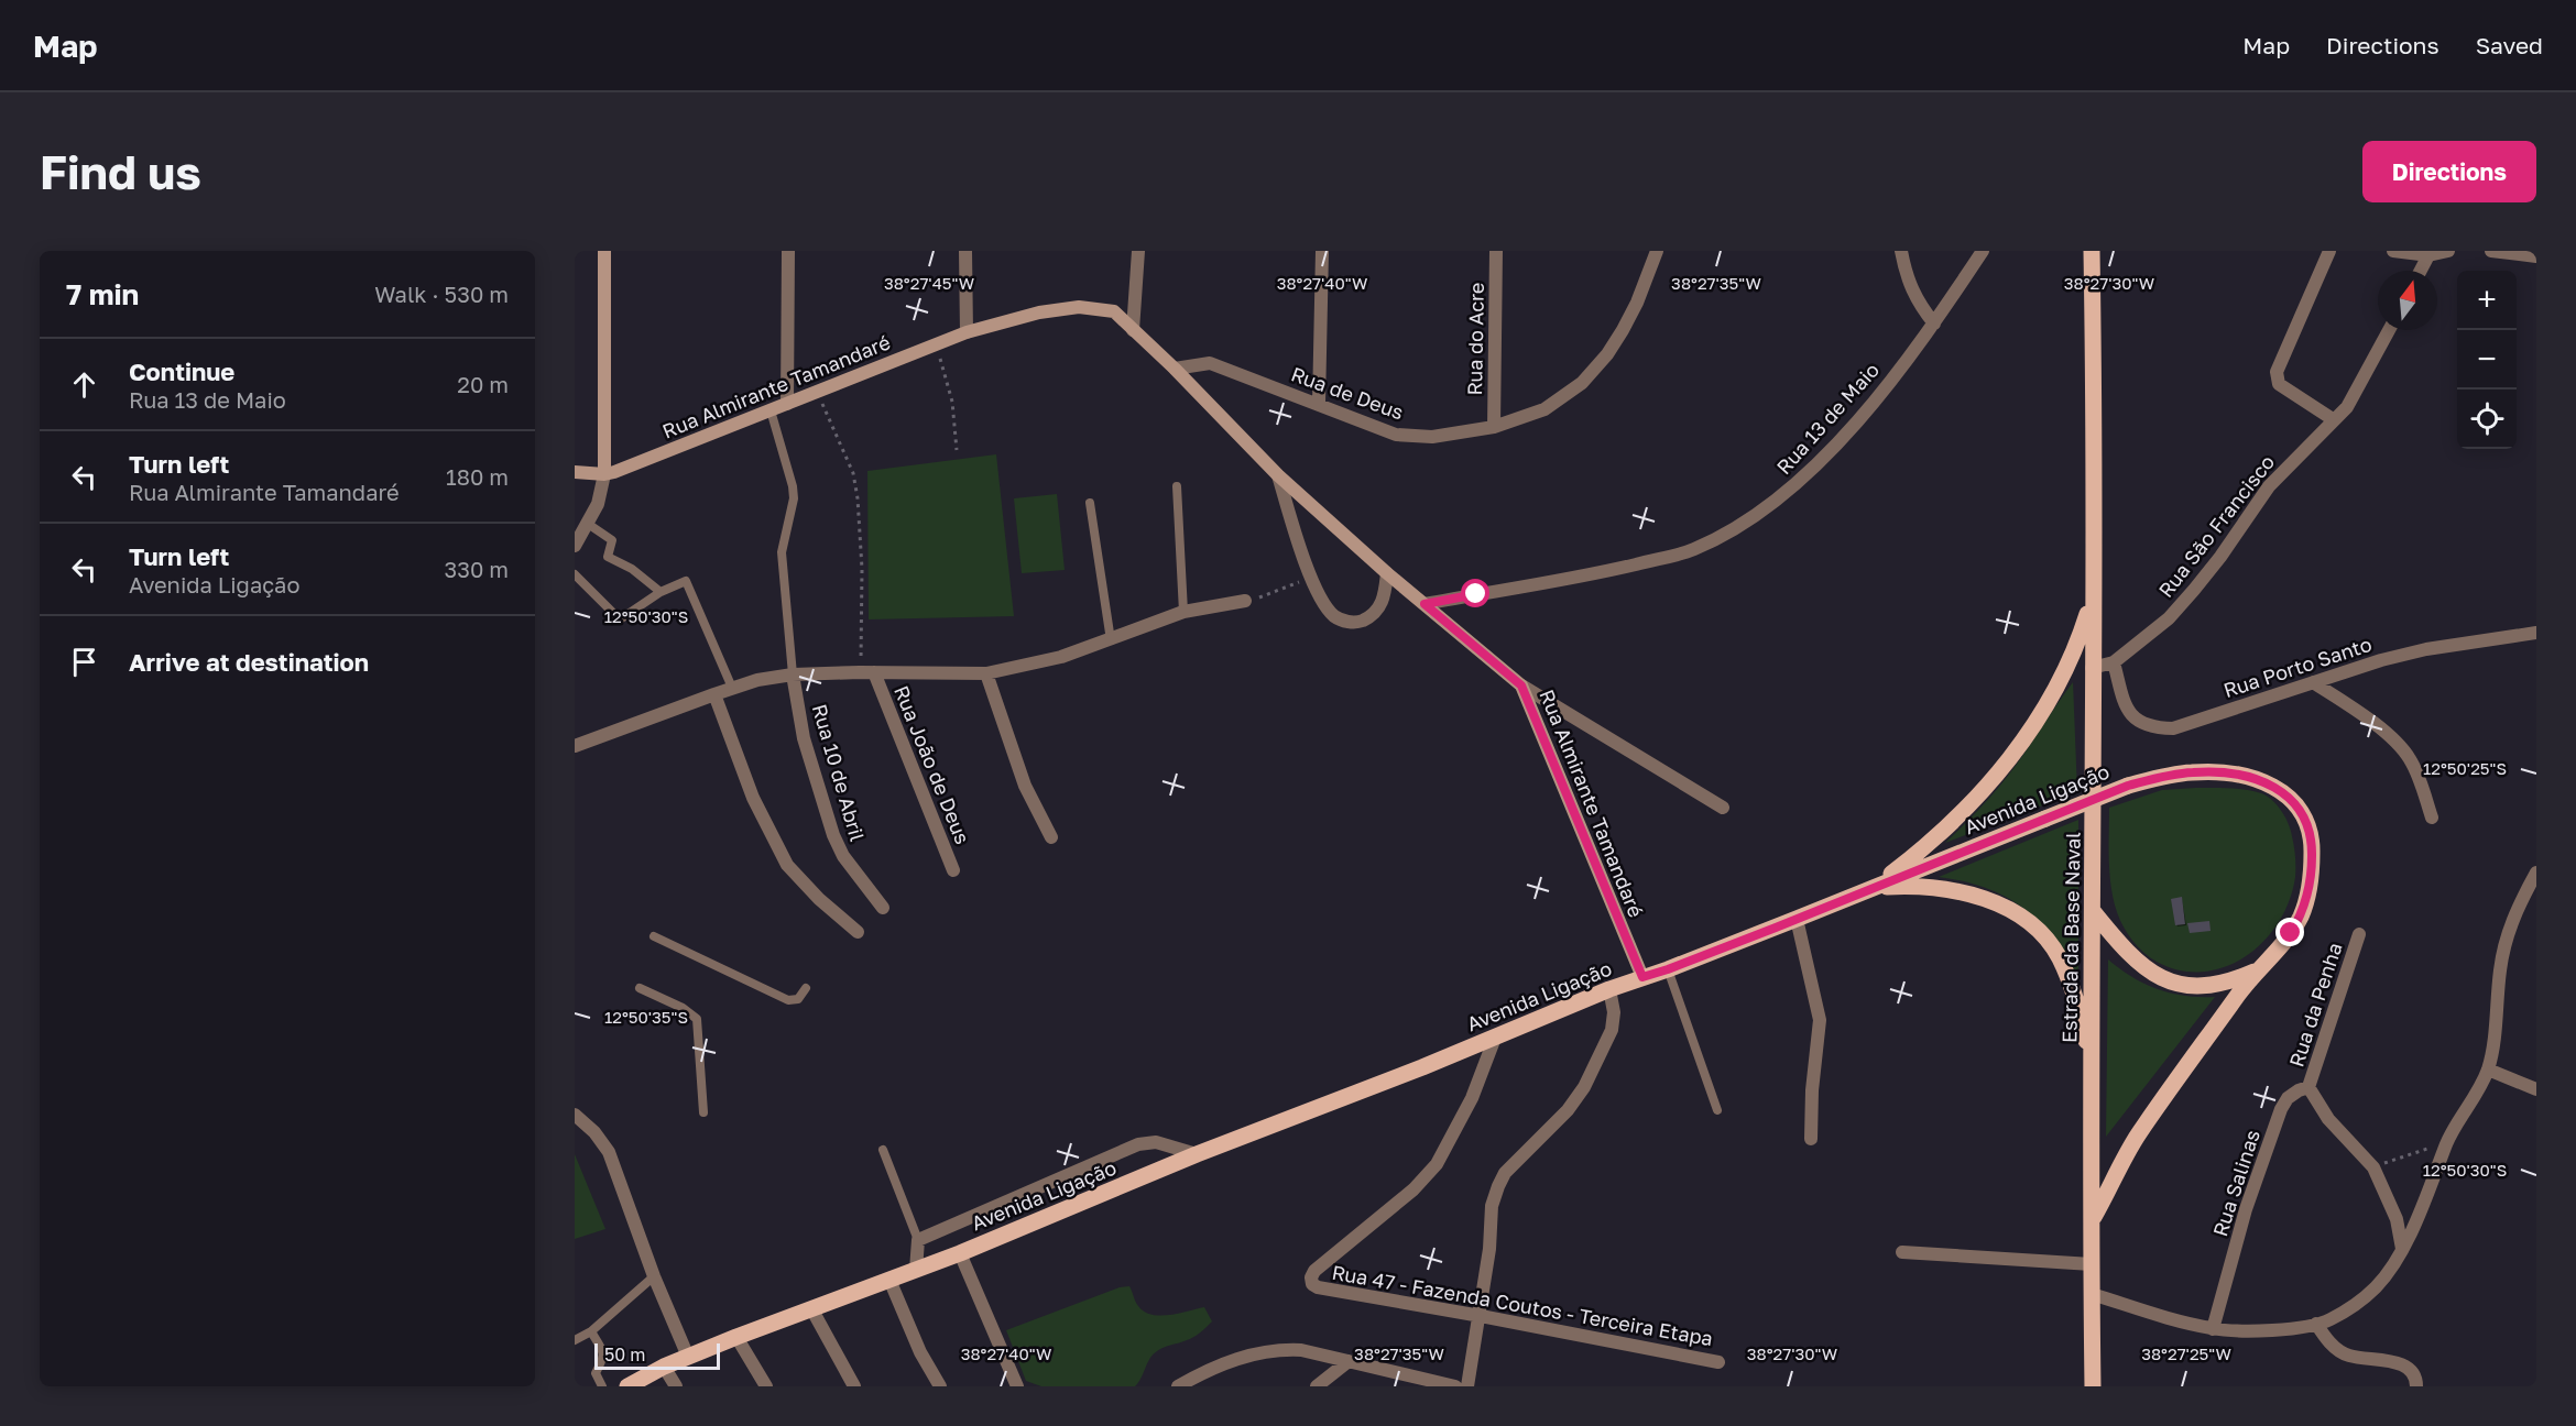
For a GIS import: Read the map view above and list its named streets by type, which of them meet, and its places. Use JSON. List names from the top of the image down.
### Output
{
  "streets": {
    "main road": ["Rua Almirante Tamandaré", "Avenida Ligação", "Estrada da Base Naval"],
    "street": [
      "Rua do Acre",
      "Rua de Deus",
      "Rua 13 de Maio",
      "Rua São Francisco",
      "Rua Porto Santo",
      "Rua João de Deus",
      "Rua 10 de Abril",
      "Rua da Penha",
      "Rua Salinas",
      "Rua 47 - Fazenda Coutos - Terceira Etapa"
    ]
  },
  "crossings": [
    ["Rua do Acre", "Rua de Deus"],
    ["Rua Almirante Tamandaré", "Rua de Deus"],
    ["Rua Almirante Tamandaré", "Rua 13 de Maio"],
    ["Rua Almirante Tamandaré", "Avenida Ligação"],
    ["Rua São Francisco", "Rua Porto Santo"],
    ["Rua São Francisco", "Estrada da Base Naval"],
    ["Avenida Ligação", "Estrada da Base Naval"],
    ["Avenida Ligação", "Rua 47 - Fazenda Coutos - Terceira Etapa"],
    ["Rua da Penha", "Rua Salinas"]
  ],
  "scale_bar": "50 m",
  "north": "top",
  "page": {
    "header": "Map",
    "nav": ["Map", "Directions", "Saved"],
    "buttons": "Directions",
    "title": "Find us",
    "heading": ["7 min", "Walk · 530 m"],
    "map_buttons": ["+", "−"],
    "list": [
      ["Continue", "Rua 13 de Maio", "20 m"],
      ["Turn left", "Rua Almirante Tamandaré", "180 m"],
      ["Turn left", "Avenida Ligação", "330 m"],
      "Arrive at destination"
    ],
    "scale": "50 m"
  },
  "coordinates": [
    "38°27'45\"W",
    "38°27'40\"W",
    "38°27'35\"W",
    "38°27'30\"W",
    "12°50'30\"S",
    "12°50'25\"S",
    "12°50'35\"S",
    "38°27'25\"W"
  ]
}
